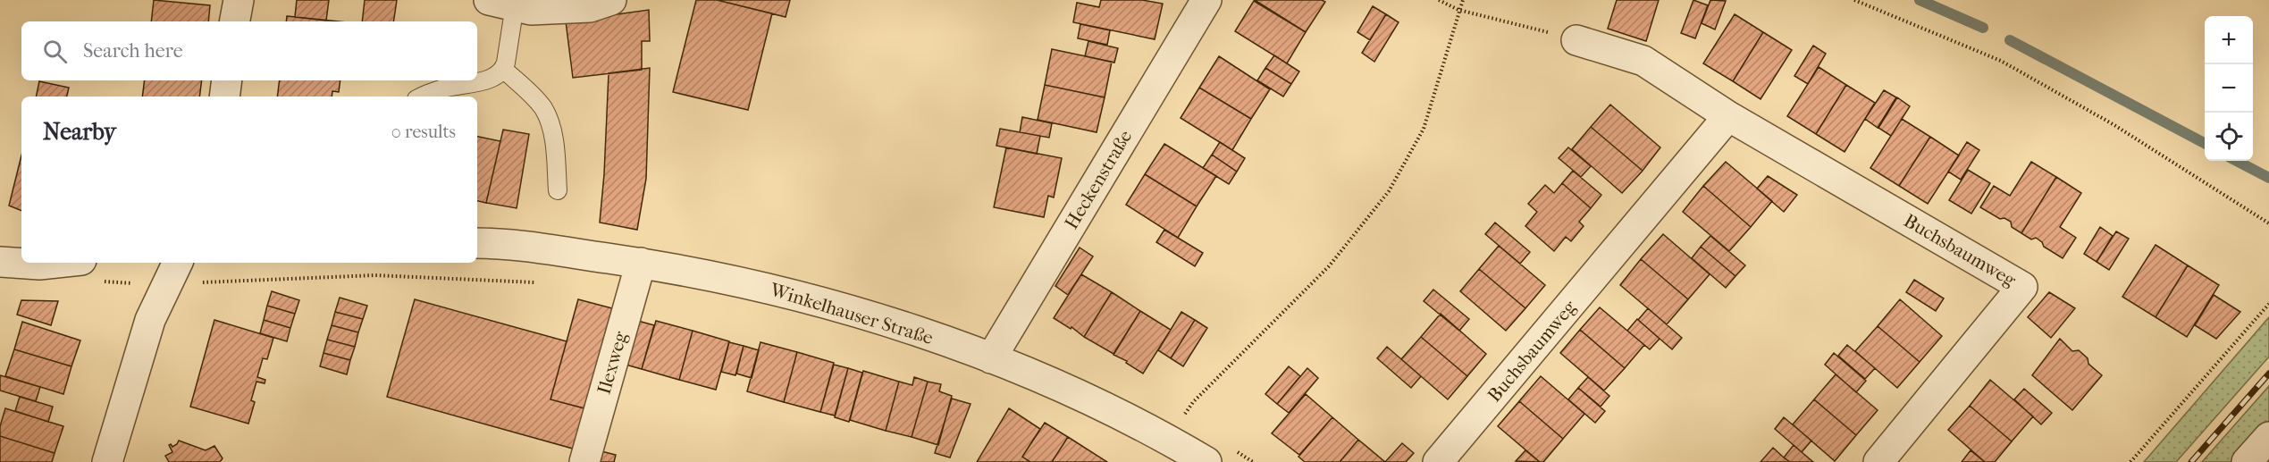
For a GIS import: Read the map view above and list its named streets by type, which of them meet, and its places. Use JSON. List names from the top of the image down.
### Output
{
  "streets": {
    "street": [
      "Heckenstraße",
      "Buchsbaumweg",
      "Winkelhauser Straße",
      "Ilexweg"
    ]
  },
  "crossings": [
    ["Heckenstraße", "Winkelhauser Straße"],
    ["Winkelhauser Straße", "Ilexweg"]
  ],
  "page": {
    "map_buttons": ["+", "−"],
    "search": "Search here",
    "heading": ["Nearby", "0 results"]
  }
}
